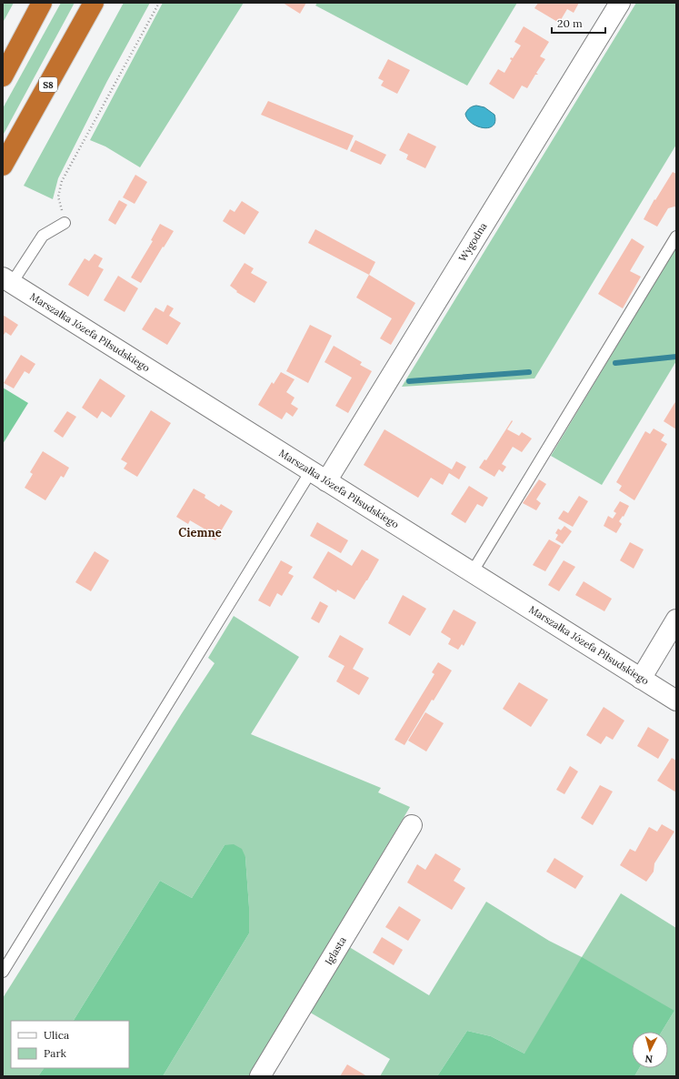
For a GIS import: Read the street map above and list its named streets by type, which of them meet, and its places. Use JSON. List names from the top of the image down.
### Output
{
  "streets": {
    "highway": ["S8"],
    "street": ["Wygodna", "Marszałka Józefa Piłsudskiego", "Iglasta"]
  },
  "crossings": [
    ["Wygodna", "Marszałka Józefa Piłsudskiego"]
  ],
  "districts": ["Ciemne"],
  "legend": ["Ulica", "Park"],
  "scale_bar": "20 m",
  "north": "bottom"
}
